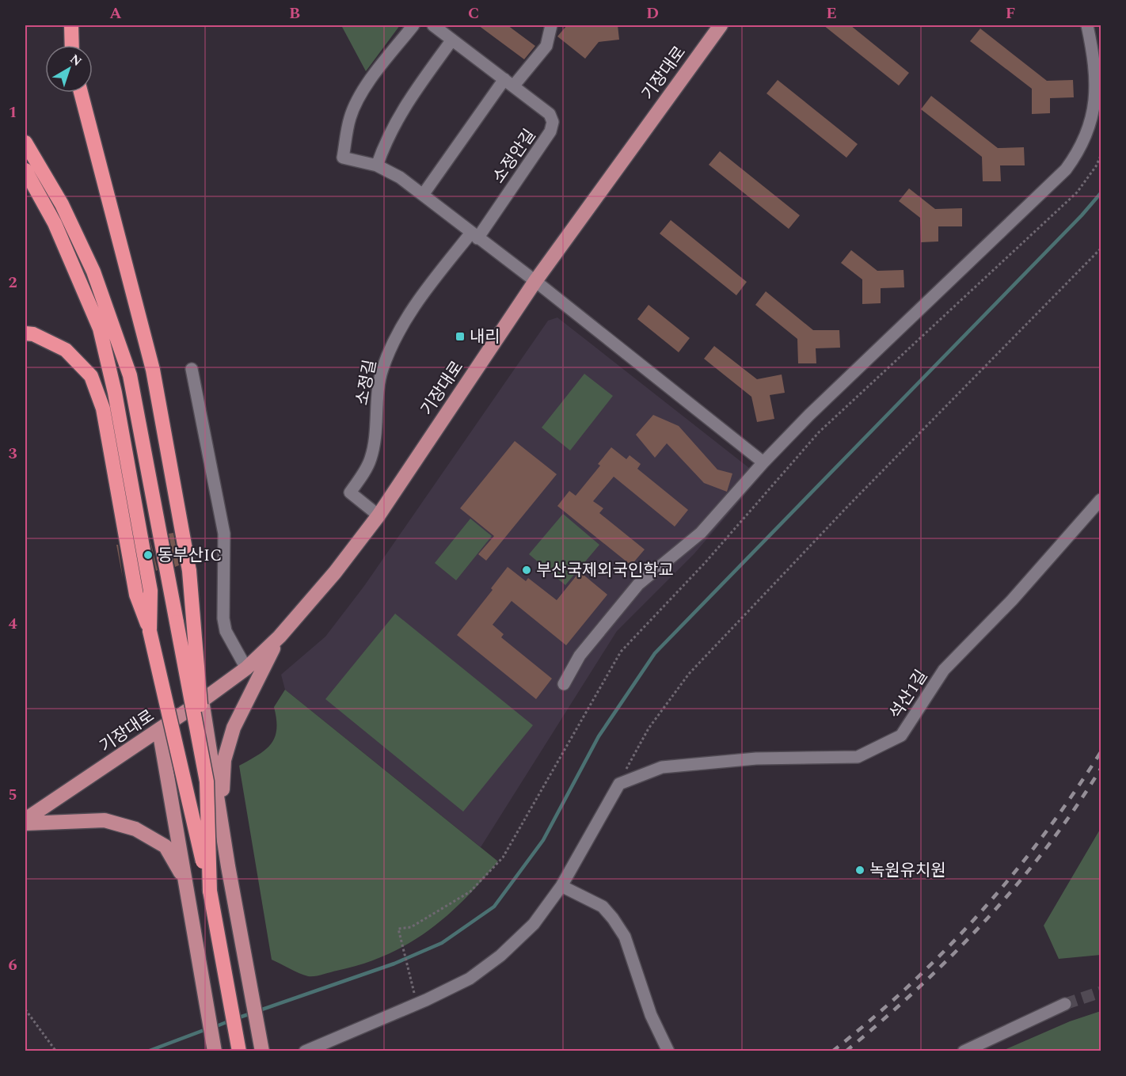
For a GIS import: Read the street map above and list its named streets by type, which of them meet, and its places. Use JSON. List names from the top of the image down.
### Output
{
  "streets": {
    "main road": ["기장대로"],
    "street": ["소정안길", "소정길", "석산1길"]
  },
  "crossings": [
    ["기장대로", "소정길"],
    ["소정안길", "소정길"]
  ],
  "places": {
    "transit": ["내리"],
    "other": ["동부산IC", "부산국제외국인학교", "녹원유치원"]
  },
  "north": "top right",
  "grid": {
    "columns": [
      "A",
      "B",
      "C",
      "D",
      "E",
      "F"
    ],
    "rows": [
      "1",
      "2",
      "3",
      "4",
      "5",
      "6"
    ]
  }
}
